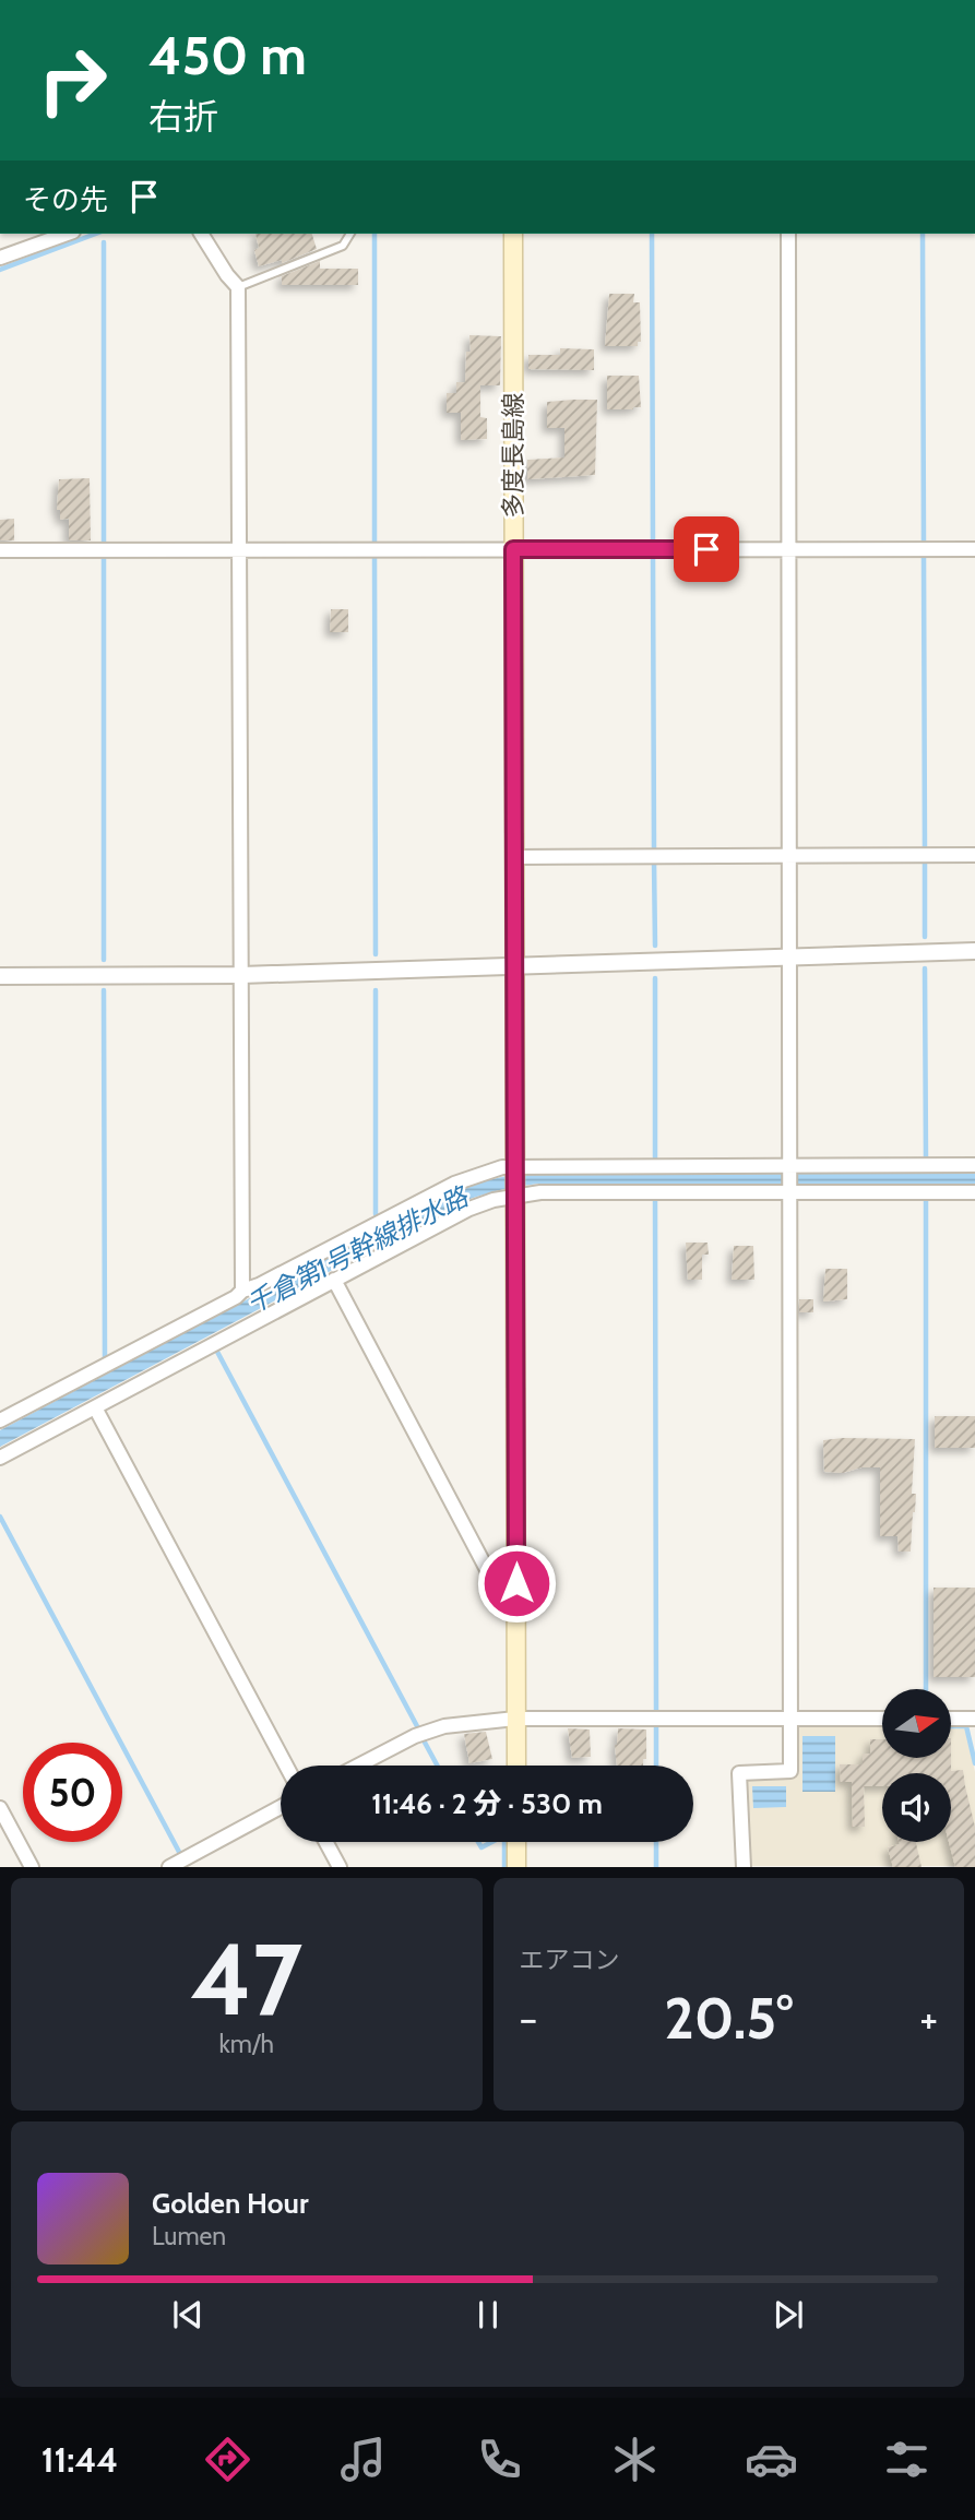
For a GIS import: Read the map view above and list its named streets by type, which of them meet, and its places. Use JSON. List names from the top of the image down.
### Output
{
  "streets": {
    "main road": ["多度長島線"]
  },
  "water": ["千倉第1号幹線排水路"],
  "north": "right",
  "page": {
    "turn": ["450 m", "右折"],
    "then": "その先",
    "limit": "50",
    "trip": "11:46 · 2 分 · 530 m",
    "tile": [
      ["47", "km/h"],
      "エアコン"
    ],
    "heat": ["−", "20.5°", "+"],
    "song": ["Golden Hour", "Lumen"],
    "tabs": "11:44"
  }
}
